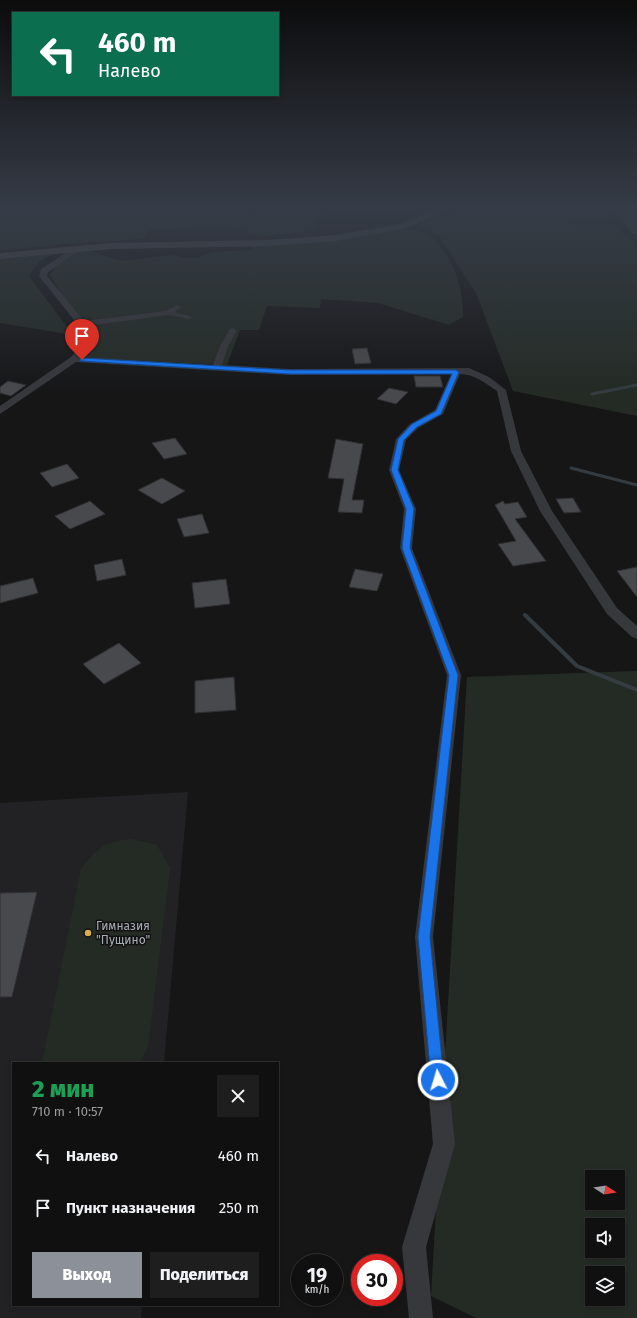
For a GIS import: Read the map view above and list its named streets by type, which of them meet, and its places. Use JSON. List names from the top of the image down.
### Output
{
  "places": ["Гимназия \"Пущино\""],
  "north": "right",
  "page": {
    "turn": ["460 m", "Налево"],
    "heading": ["2 мин", "710 m · 10:57"],
    "list": [
      {
        "name": "Налево",
        "value": "460 m"
      },
      {
        "name": "Пункт назначения",
        "value": "250 m"
      }
    ],
    "buttons": ["Выход", "Поделиться"],
    "speed": "19 km/h",
    "limit": "30"
  }
}
